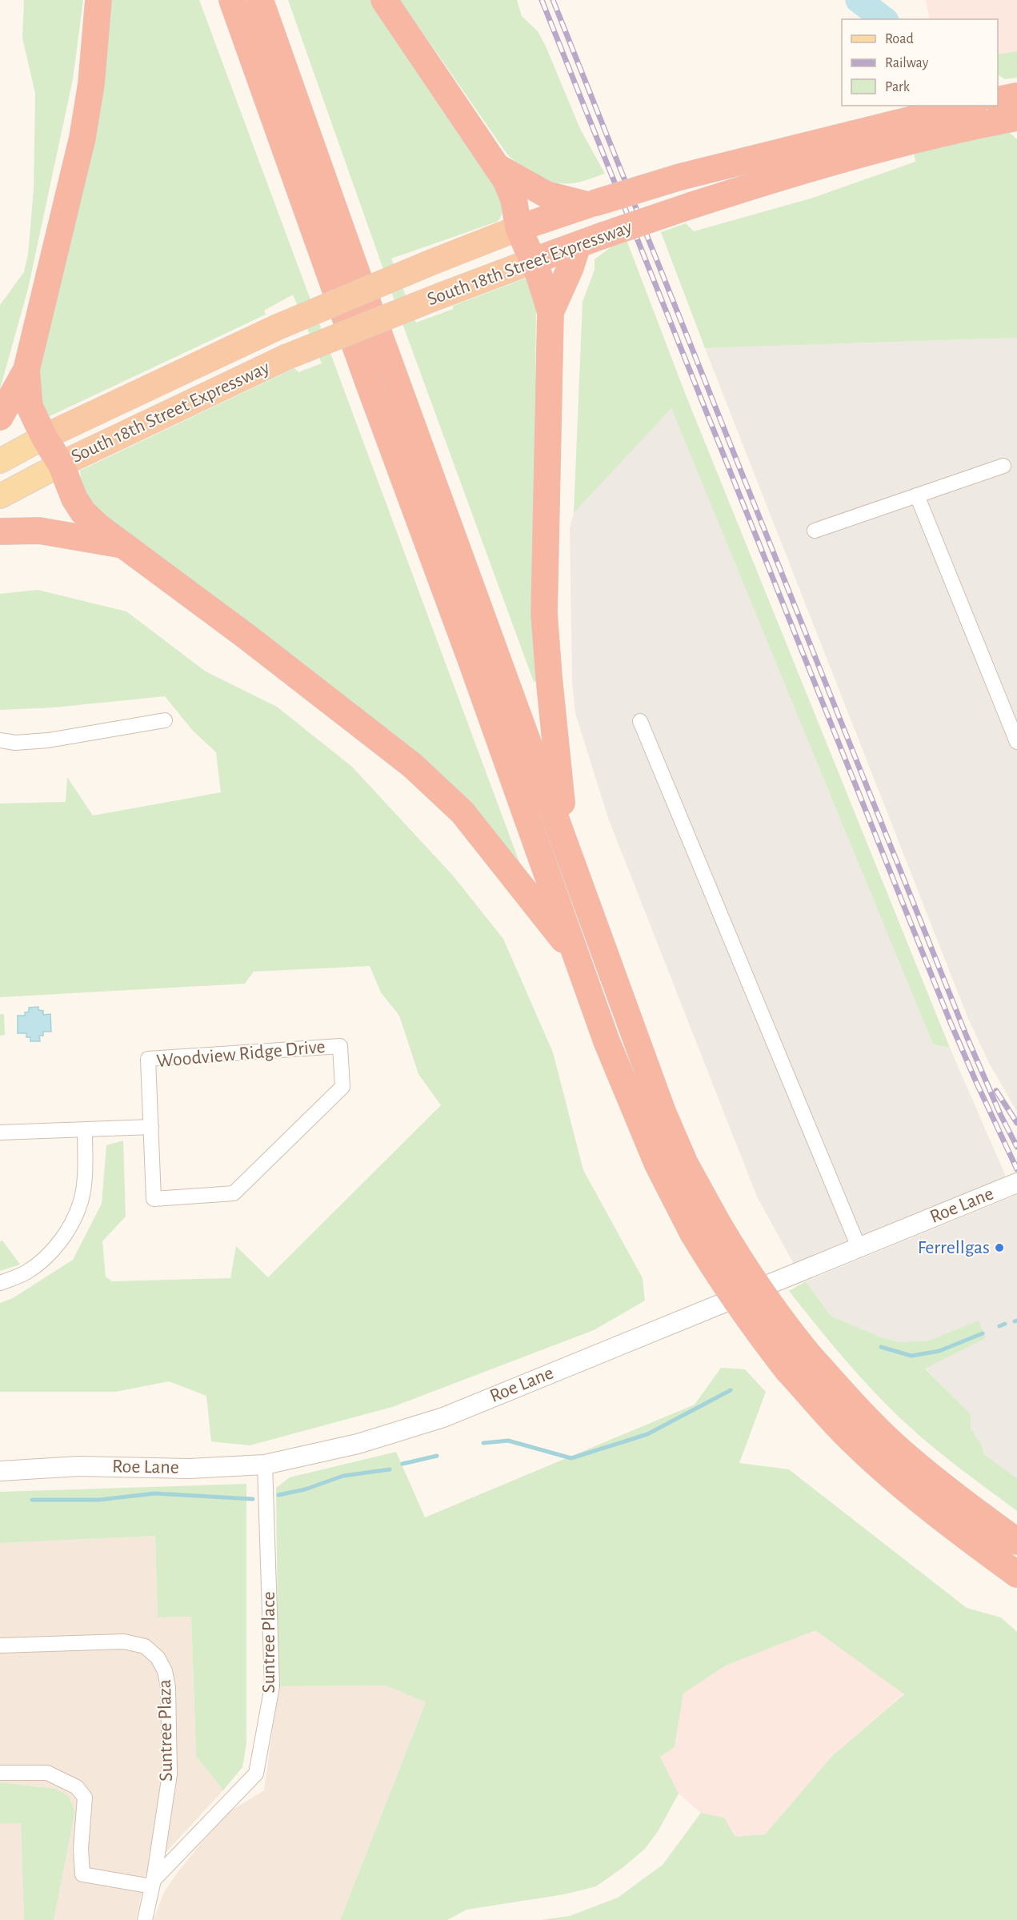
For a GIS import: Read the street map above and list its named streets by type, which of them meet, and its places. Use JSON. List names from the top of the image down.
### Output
{
  "streets": {
    "highway": ["South 18th Street Expressway"],
    "street": [
      "Woodview Ridge Drive",
      "Roe Lane",
      "Suntree Place",
      "Suntree Plaza"
    ]
  },
  "crossings": [
    ["Roe Lane", "Suntree Place"],
    ["Suntree Place", "Suntree Plaza"]
  ],
  "places": ["Ferrellgas"],
  "legend": ["Road", "Railway", "Park"]
}
